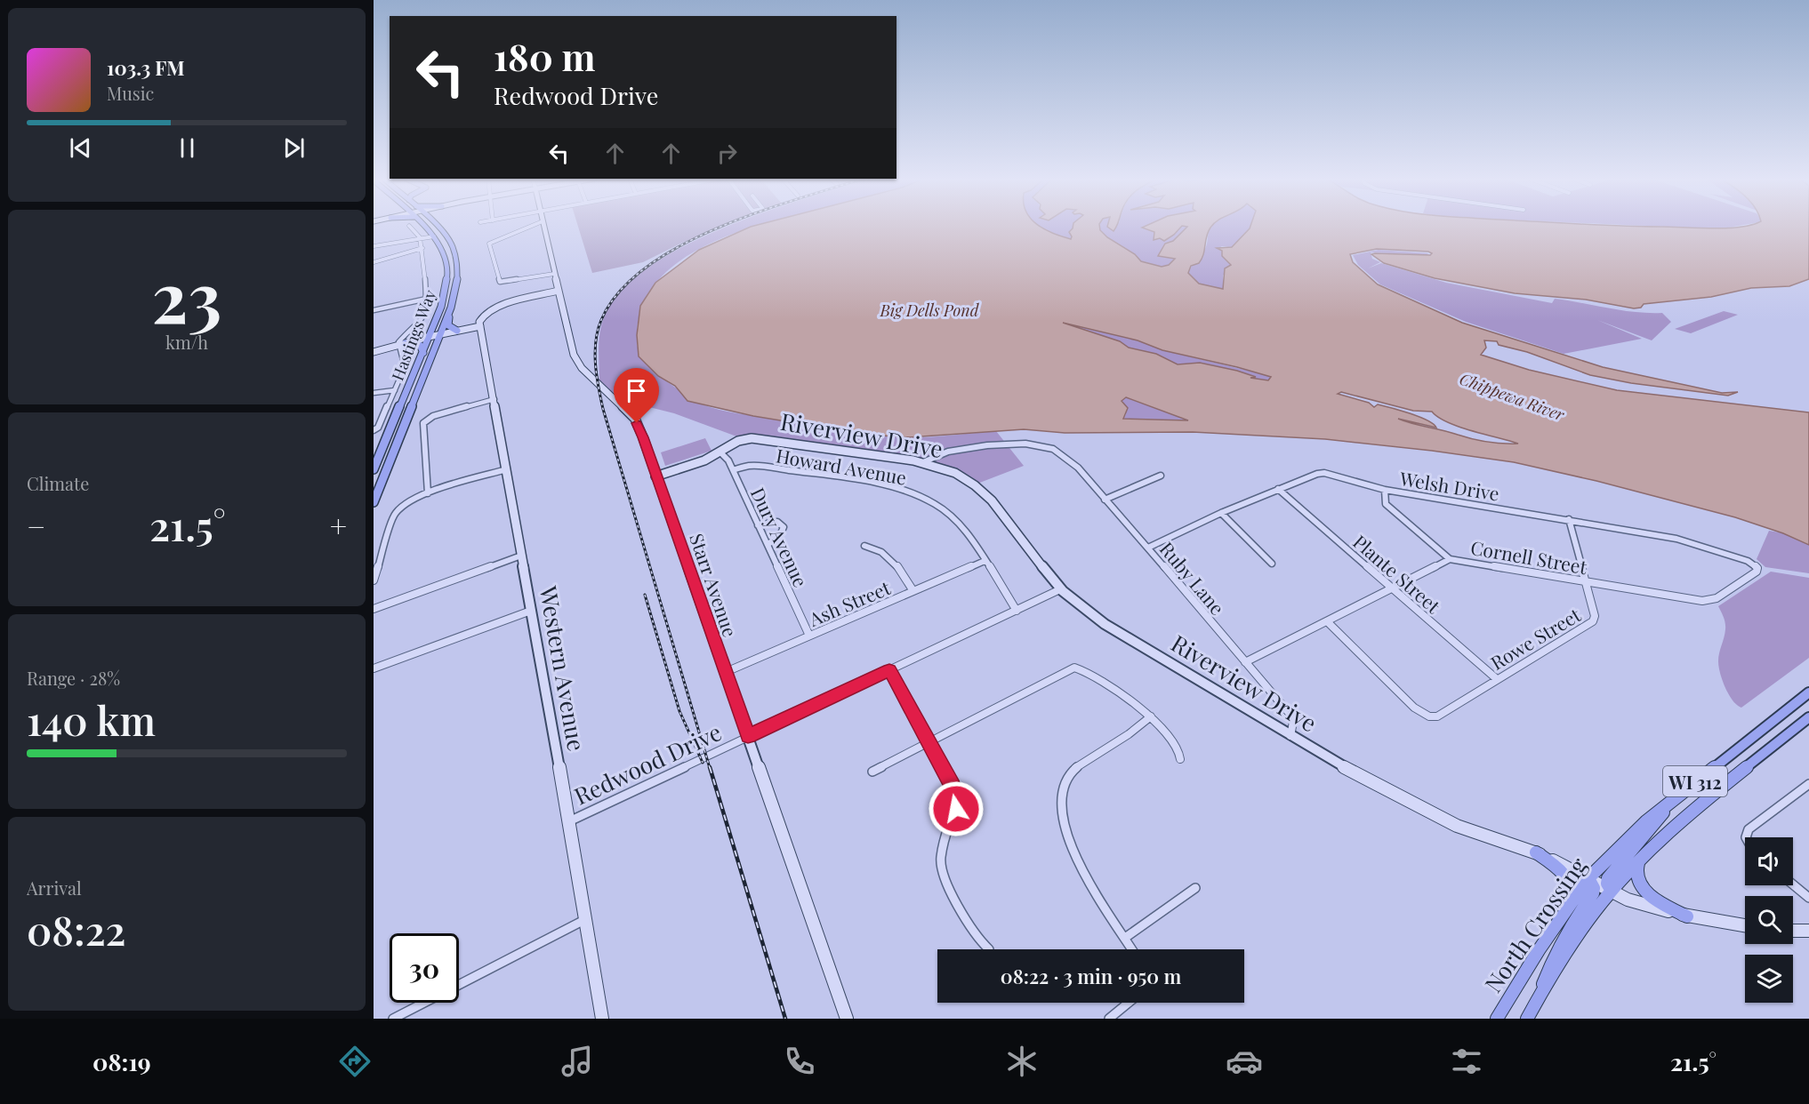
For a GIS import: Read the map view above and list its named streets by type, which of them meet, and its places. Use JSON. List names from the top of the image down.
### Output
{
  "streets": {
    "main road": ["Hastings Way", "WI 312", "North Crossing"],
    "street": [
      "Riverview Drive",
      "Howard Avenue",
      "Welsh Drive",
      "Dury Avenue",
      "Cornell Street",
      "Plante Street",
      "Ruby Lane",
      "Starr Avenue",
      "Ash Street",
      "Rowe Street",
      "Western Avenue",
      "Redwood Drive"
    ]
  },
  "crossings": [
    ["Riverview Drive", "Dury Avenue"],
    ["Riverview Drive", "Ruby Lane"],
    ["Riverview Drive", "Redwood Drive"],
    ["Riverview Drive", "North Crossing"],
    ["Howard Avenue", "Dury Avenue"],
    ["Howard Avenue", "Ash Street"],
    ["Howard Avenue", "Redwood Drive"],
    ["Welsh Drive", "Cornell Street"],
    ["Welsh Drive", "Plante Street"],
    ["Welsh Drive", "Ruby Lane"],
    ["Welsh Drive", "Rowe Street"],
    ["Dury Avenue", "Ash Street"],
    ["Cornell Street", "Plante Street"],
    ["Cornell Street", "Ruby Lane"],
    ["Cornell Street", "Rowe Street"],
    ["Plante Street", "Rowe Street"],
    ["Starr Avenue", "Ash Street"],
    ["Starr Avenue", "Redwood Drive"],
    ["Western Avenue", "Redwood Drive"]
  ],
  "water": ["Big Dells Pond", "Chippewa River"],
  "page": {
    "turn": ["180 m", "Redwood Drive"],
    "song": ["103.3 FM", "Music"],
    "tile": [
      ["23", "km/h"],
      "Climate",
      ["Range · 28%", "140 km"],
      ["Arrival", "08:22"]
    ],
    "heat": ["−", "21.5°", "+"],
    "limit": "30",
    "trip": "08:22 · 3 min · 950 m",
    "tabs": ["08:19", "21.5°"]
  }
}
